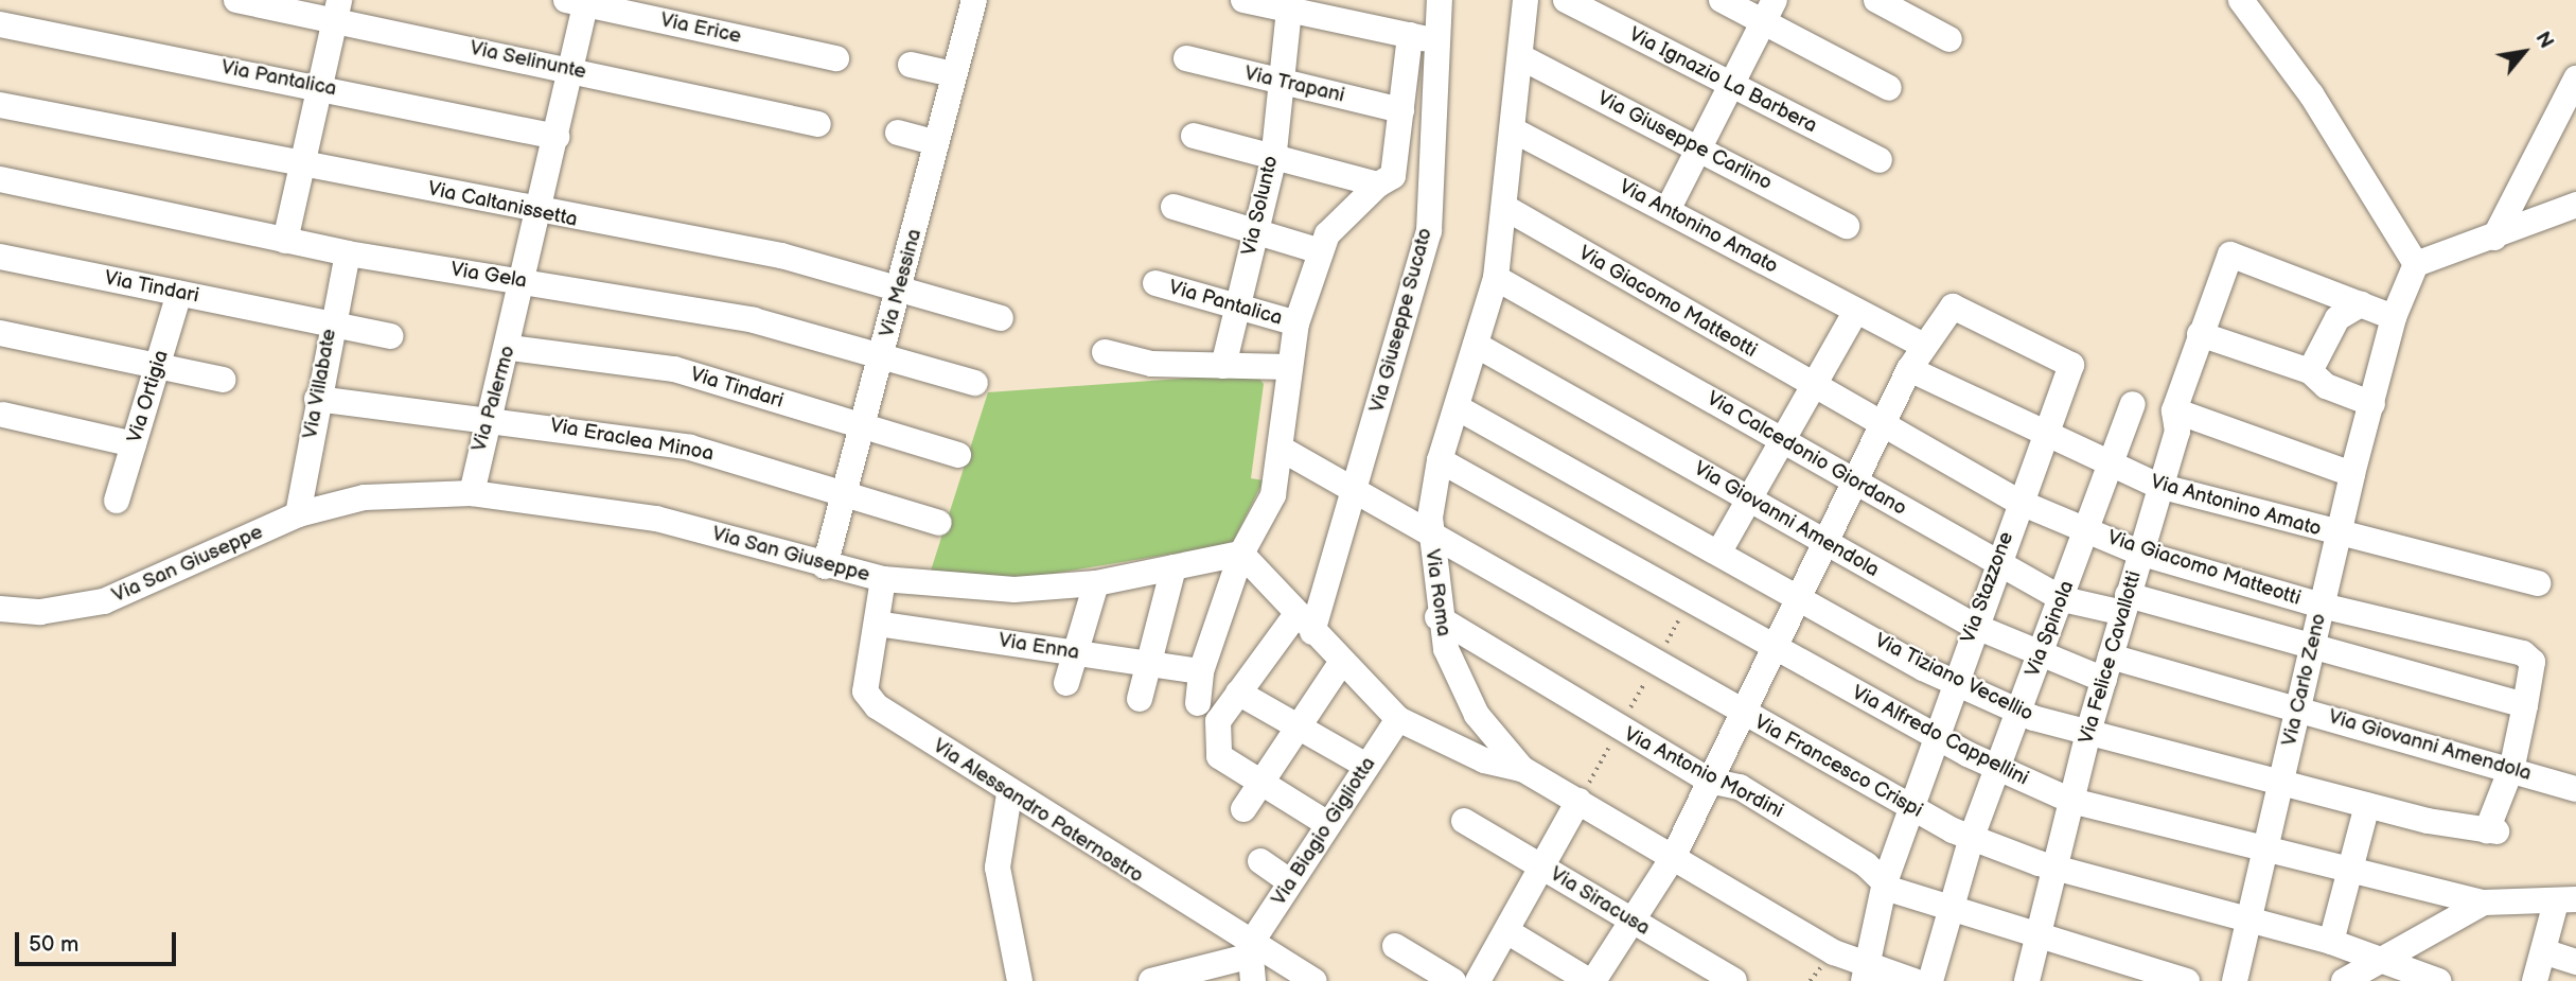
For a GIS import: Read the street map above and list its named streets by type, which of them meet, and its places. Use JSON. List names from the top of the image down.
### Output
{
  "streets": {
    "street": [
      "Via Erice",
      "Via Selinunte",
      "Via Pantalica",
      "Via Ignazio La Barbera",
      "Via Trapani",
      "Via Giuseppe Carlino",
      "Via Caltanissetta",
      "Via Solunto",
      "Via Antonino Amato",
      "Via Gela",
      "Via Messina",
      "Via Tindari",
      "Via Giacomo Matteotti",
      "Via Giuseppe Sucato",
      "Via Villabate",
      "Via Ortigia",
      "Via Palermo",
      "Via Eraclea Minoa",
      "Via Calcedonio Giordano",
      "Via Giovanni Amendola",
      "Via San Giuseppe",
      "Via Stazzone",
      "Via Roma",
      "Via Spinola",
      "Via Enna",
      "Via Felice Cavallotti",
      "Via Tiziano Vecellio",
      "Via Carlo Zeno",
      "Via Alfredo Cappellini",
      "Via Francesco Crispi",
      "Via Antonio Mordini",
      "Via Alessandro Paternostro",
      "Via Biagio Gigliotta",
      "Via Siracusa"
    ]
  },
  "crossings": [
    ["Via Erice", "Via Palermo"],
    ["Via Selinunte", "Via Palermo"],
    ["Via Pantalica", "Via Solunto"],
    ["Via Pantalica", "Via Palermo"],
    ["Via Trapani", "Via Solunto"],
    ["Via Giuseppe Carlino", "Via Roma"],
    ["Via Caltanissetta", "Via Messina"],
    ["Via Caltanissetta", "Via Palermo"],
    ["Via Antonino Amato", "Via Stazzone"],
    ["Via Antonino Amato", "Via Roma"],
    ["Via Antonino Amato", "Via Spinola"],
    ["Via Antonino Amato", "Via Felice Cavallotti"],
    ["Via Antonino Amato", "Via Carlo Zeno"],
    ["Via Gela", "Via Messina"],
    ["Via Gela", "Via Villabate"],
    ["Via Gela", "Via Palermo"],
    ["Via Messina", "Via Tindari"],
    ["Via Messina", "Via Eraclea Minoa"],
    ["Via Messina", "Via San Giuseppe"],
    ["Via Tindari", "Via Villabate"],
    ["Via Tindari", "Via Ortigia"],
    ["Via Tindari", "Via Palermo"],
    ["Via Giacomo Matteotti", "Via Calcedonio Giordano"],
    ["Via Giacomo Matteotti", "Via Giovanni Amendola"],
    ["Via Giacomo Matteotti", "Via Stazzone"],
    ["Via Giacomo Matteotti", "Via Roma"],
    ["Via Giacomo Matteotti", "Via Spinola"],
    ["Via Giacomo Matteotti", "Via Felice Cavallotti"],
    ["Via Giacomo Matteotti", "Via Tiziano Vecellio"],
    ["Via Giacomo Matteotti", "Via Carlo Zeno"],
    ["Via Giuseppe Sucato", "Via Francesco Crispi"],
    ["Via Villabate", "Via Eraclea Minoa"],
    ["Via Villabate", "Via San Giuseppe"],
    ["Via Palermo", "Via Eraclea Minoa"],
    ["Via Palermo", "Via San Giuseppe"],
    ["Via Calcedonio Giordano", "Via Stazzone"],
    ["Via Calcedonio Giordano", "Via Roma"],
    ["Via Calcedonio Giordano", "Via Spinola"],
    ["Via Calcedonio Giordano", "Via Felice Cavallotti"],
    ["Via Calcedonio Giordano", "Via Carlo Zeno"],
    ["Via Giovanni Amendola", "Via Stazzone"],
    ["Via Giovanni Amendola", "Via Roma"],
    ["Via Giovanni Amendola", "Via Spinola"],
    ["Via Giovanni Amendola", "Via Felice Cavallotti"],
    ["Via Giovanni Amendola", "Via Carlo Zeno"],
    ["Via San Giuseppe", "Via Alessandro Paternostro"],
    ["Via Stazzone", "Via Roma"],
    ["Via Stazzone", "Via Tiziano Vecellio"],
    ["Via Stazzone", "Via Alfredo Cappellini"],
    ["Via Stazzone", "Via Francesco Crispi"],
    ["Via Stazzone", "Via Antonio Mordini"],
    ["Via Roma", "Via Tiziano Vecellio"],
    ["Via Roma", "Via Alfredo Cappellini"],
    ["Via Roma", "Via Francesco Crispi"],
    ["Via Roma", "Via Antonio Mordini"],
    ["Via Spinola", "Via Tiziano Vecellio"],
    ["Via Spinola", "Via Alfredo Cappellini"],
    ["Via Spinola", "Via Francesco Crispi"],
    ["Via Spinola", "Via Antonio Mordini"],
    ["Via Enna", "Via Alessandro Paternostro"],
    ["Via Felice Cavallotti", "Via Tiziano Vecellio"],
    ["Via Felice Cavallotti", "Via Alfredo Cappellini"],
    ["Via Felice Cavallotti", "Via Francesco Crispi"],
    ["Via Felice Cavallotti", "Via Antonio Mordini"],
    ["Via Tiziano Vecellio", "Via Carlo Zeno"],
    ["Via Carlo Zeno", "Via Alfredo Cappellini"],
    ["Via Carlo Zeno", "Via Francesco Crispi"],
    ["Via Alessandro Paternostro", "Via Biagio Gigliotta"]
  ],
  "scale_bar": "50 m",
  "north": "top right"
}
